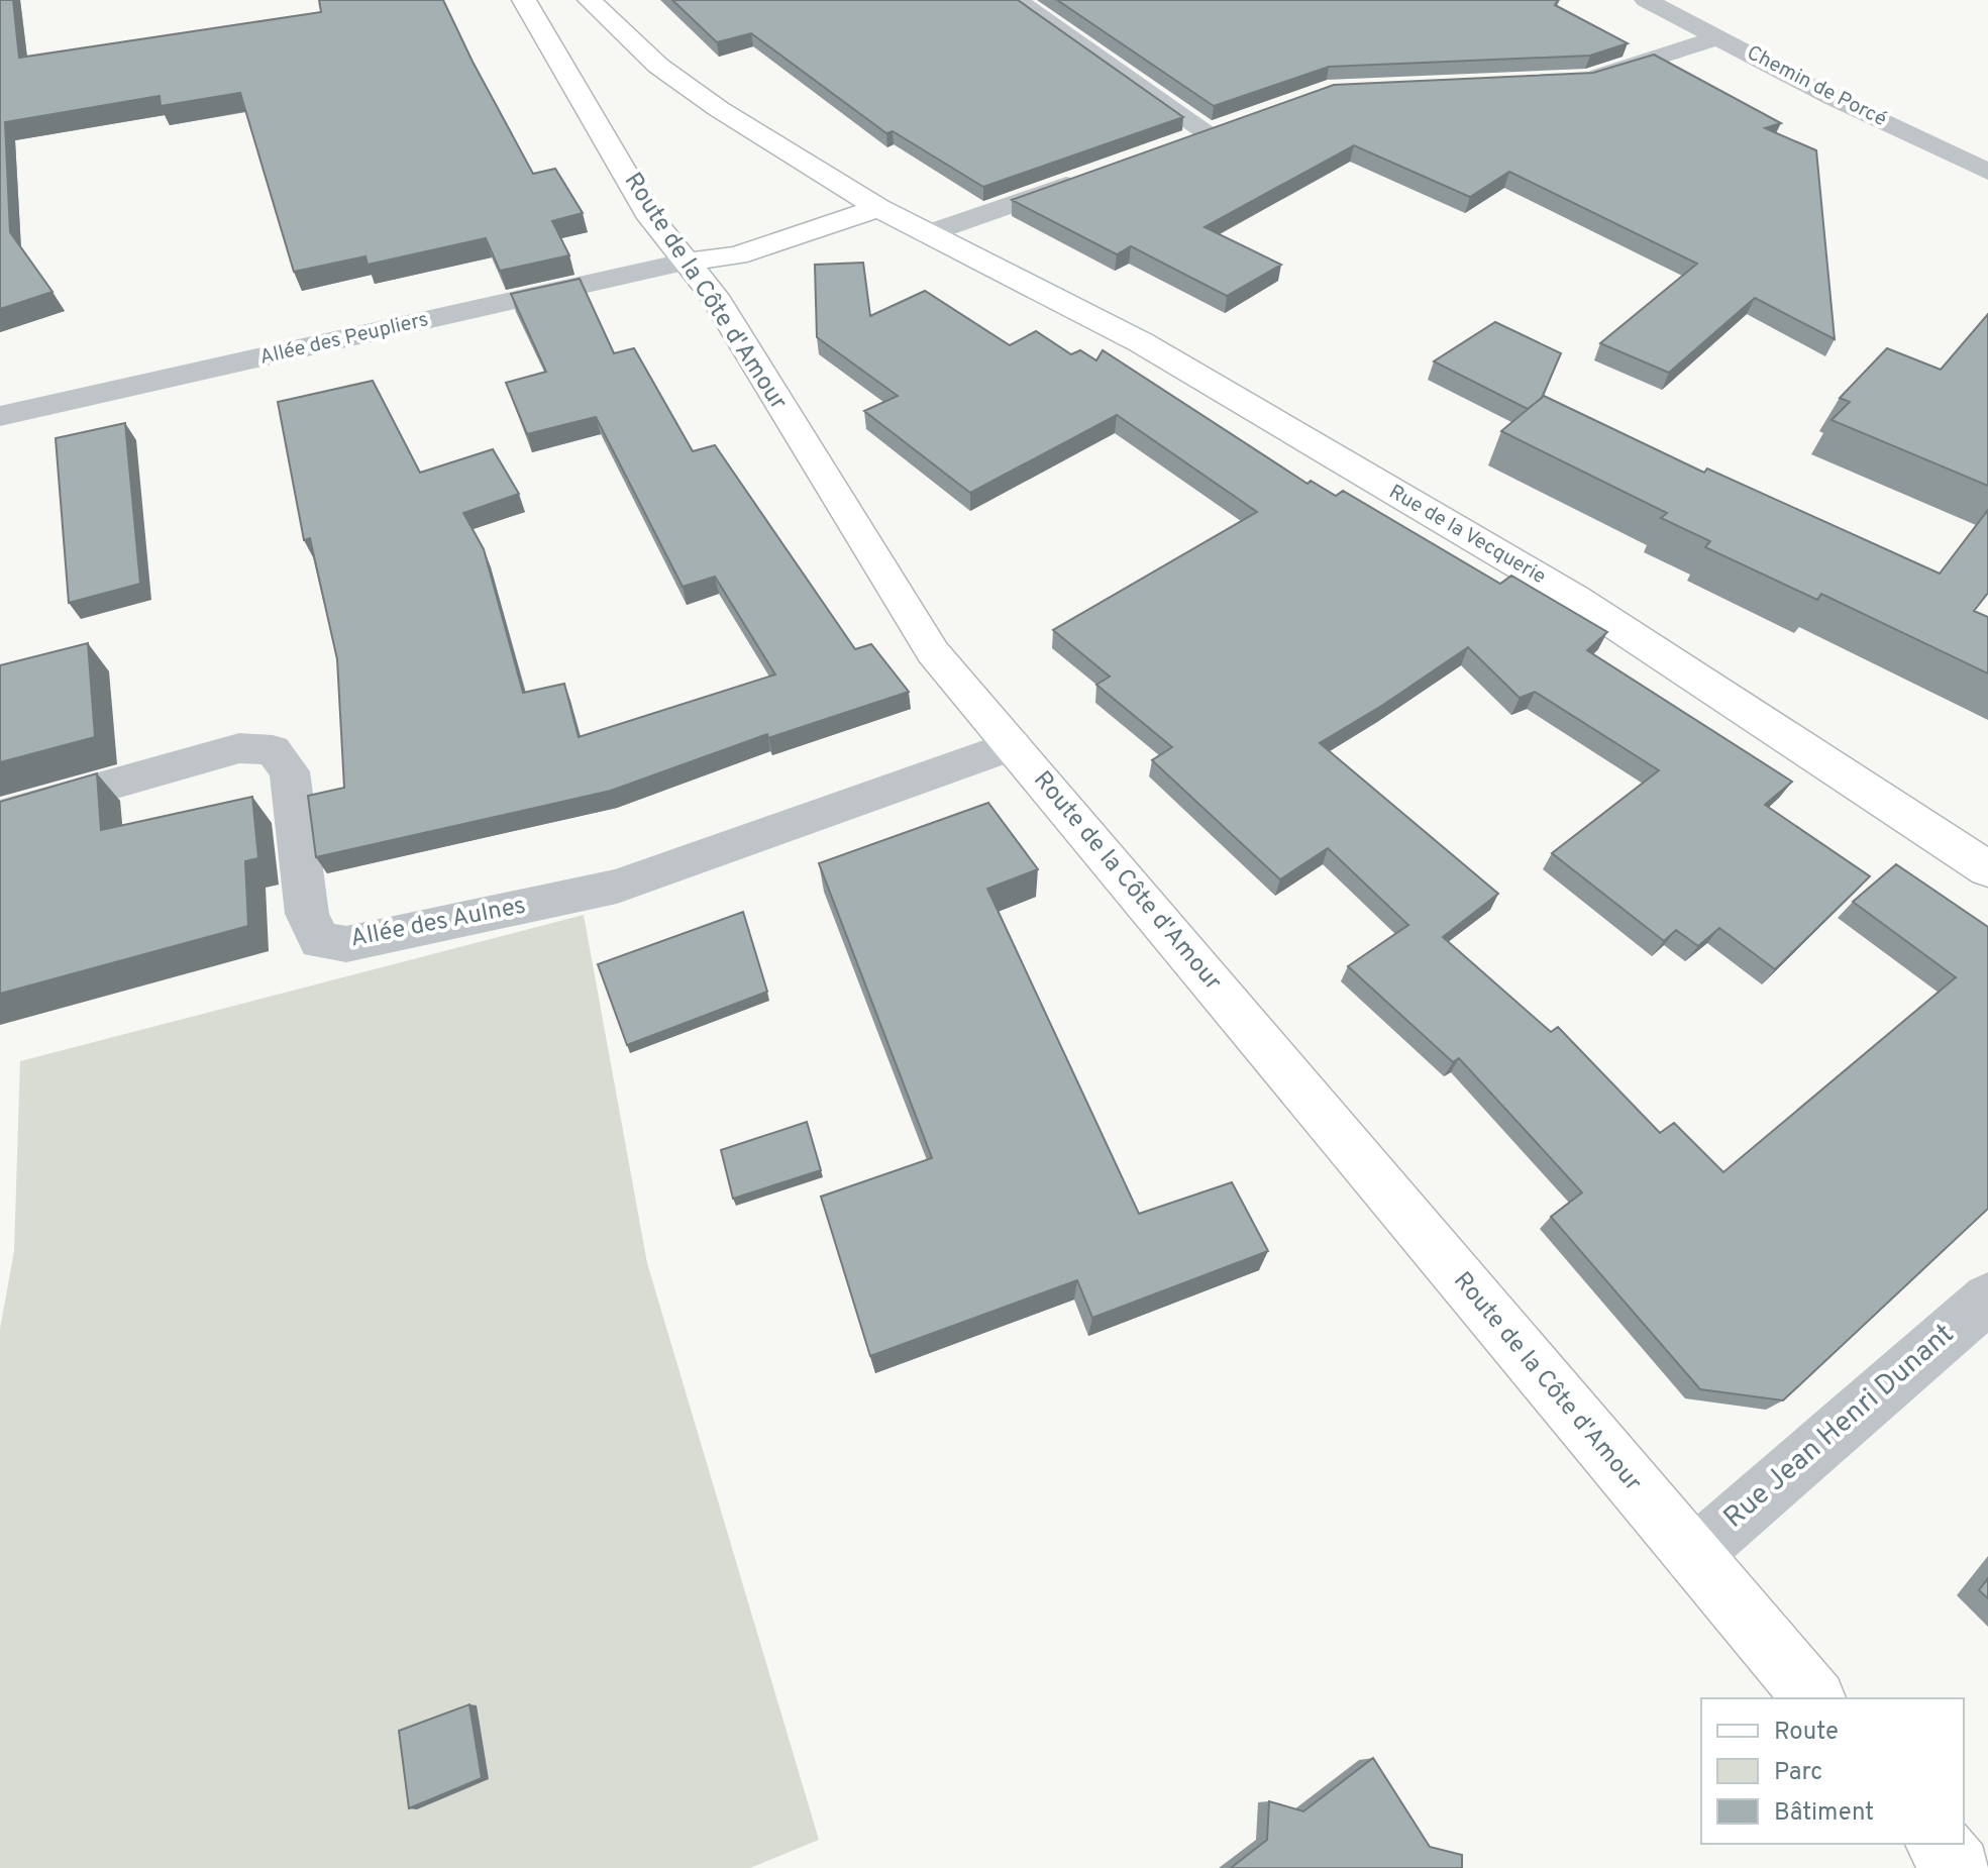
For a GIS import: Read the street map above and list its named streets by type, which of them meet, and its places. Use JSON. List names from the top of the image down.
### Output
{
  "streets": {
    "main road": ["Route de la Côte d'Amour", "Rue de la Vecquerie"],
    "street": [
      "Chemin de Porcé",
      "Allée des Peupliers",
      "Allée des Aulnes",
      "Rue Jean Henri Dunant"
    ]
  },
  "crossings": [
    ["Route de la Côte d'Amour", "Allée des Peupliers"],
    ["Route de la Côte d'Amour", "Allée des Aulnes"],
    ["Route de la Côte d'Amour", "Rue Jean Henri Dunant"]
  ],
  "legend": ["Route", "Parc", "Bâtiment"]
}
